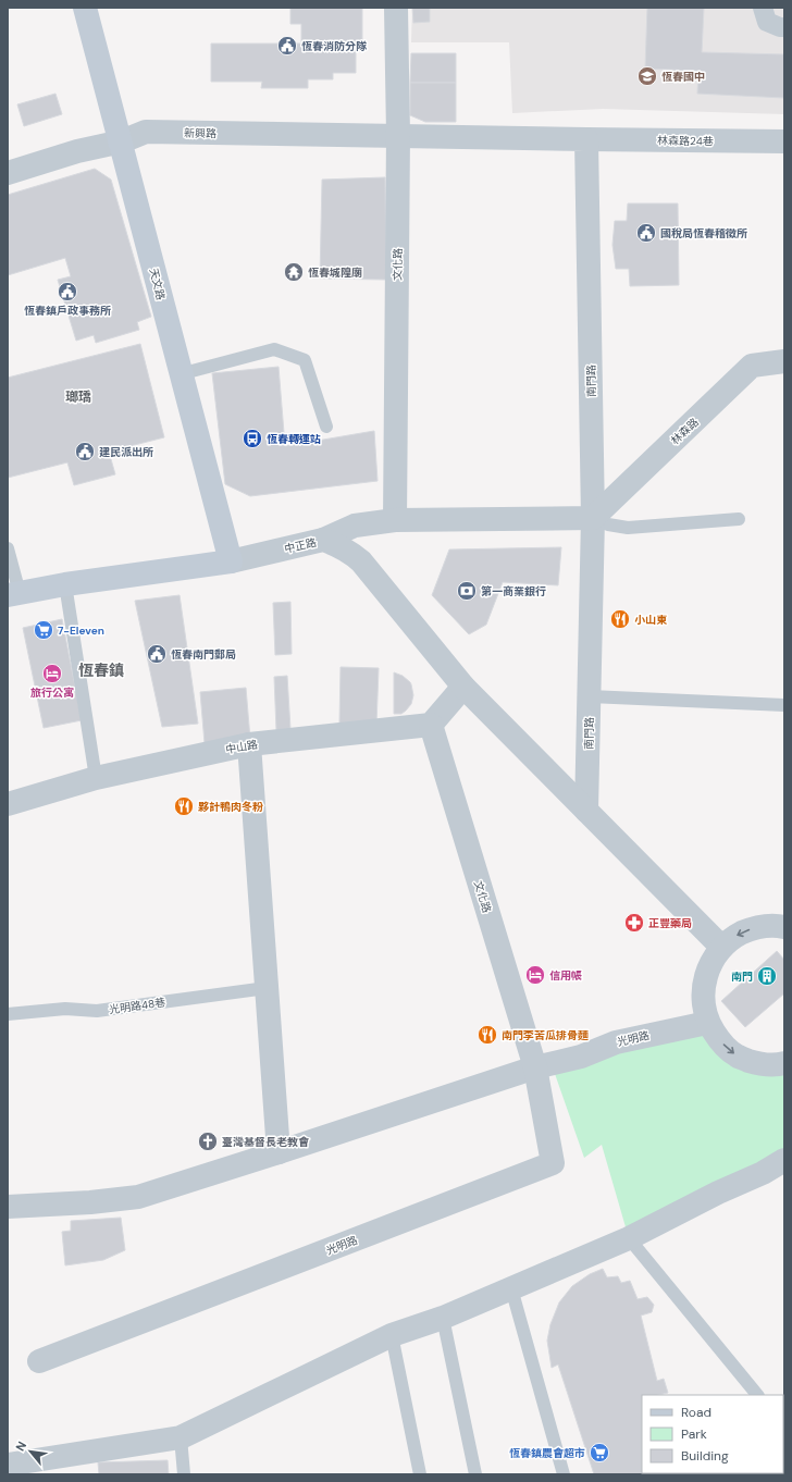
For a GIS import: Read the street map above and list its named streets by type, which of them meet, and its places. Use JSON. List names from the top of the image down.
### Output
{
  "streets": {
    "main road": ["天文路", "中正路"],
    "street": [
      "新興路",
      "林森路24巷",
      "文化路",
      "南門路",
      "林森路",
      "中山路",
      "光明路"
    ],
    "lane": ["光明路48巷"]
  },
  "crossings": [
    ["新興路", "文化路"],
    ["新興路", "天文路"],
    ["林森路24巷", "南門路"],
    ["文化路", "中正路"],
    ["文化路", "中山路"],
    ["文化路", "光明路"],
    ["天文路", "中正路"],
    ["南門路", "林森路"],
    ["南門路", "中正路"],
    ["林森路", "中正路"]
  ],
  "districts": ["瑯𤩝", "恆春鎮"],
  "places": {
    "public building": [
      "恆春消防分隊",
      "國稅局恆春稽徵所",
      "恆春鎮戶政事務所",
      "建民派出所",
      "恆春南門郵局"
    ],
    "school or university": ["恆春國中"],
    "temple": ["恆春城隍廟"],
    "bus stop": ["恆春轉運站"],
    "bank": ["第一商業銀行"],
    "restaurant": ["小山東", "夥計鴨肉冬粉", "南門李苦瓜排骨麵"],
    "supermarket": ["7-Eleven", "恆春鎮農會超市"],
    "hotel": ["旅行公寓", "信用帳"],
    "pharmacy": ["正豐藥局"],
    "building": ["南門"],
    "church": ["臺灣基督長老教會"]
  },
  "legend": ["Road", "Park", "Building"],
  "north": "top left"
}
